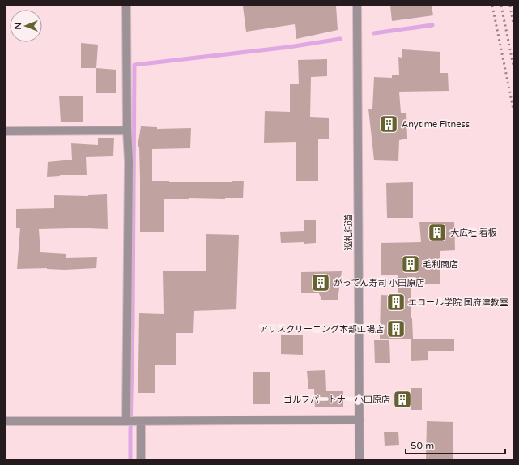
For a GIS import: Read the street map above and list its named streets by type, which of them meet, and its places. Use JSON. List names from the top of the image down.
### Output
{
  "streets": {
    "street": ["巡礼街道"]
  },
  "places": {
    "building": [
      "Anytime Fitness",
      "大広社 看板",
      "毛利商店",
      "がってん寿司 小田原店",
      "エコール学院 国府津教室",
      "アリスクリーニング本部工場店",
      "ゴルフパートナー小田原店"
    ]
  },
  "scale_bar": "50 m",
  "north": "left"
}
